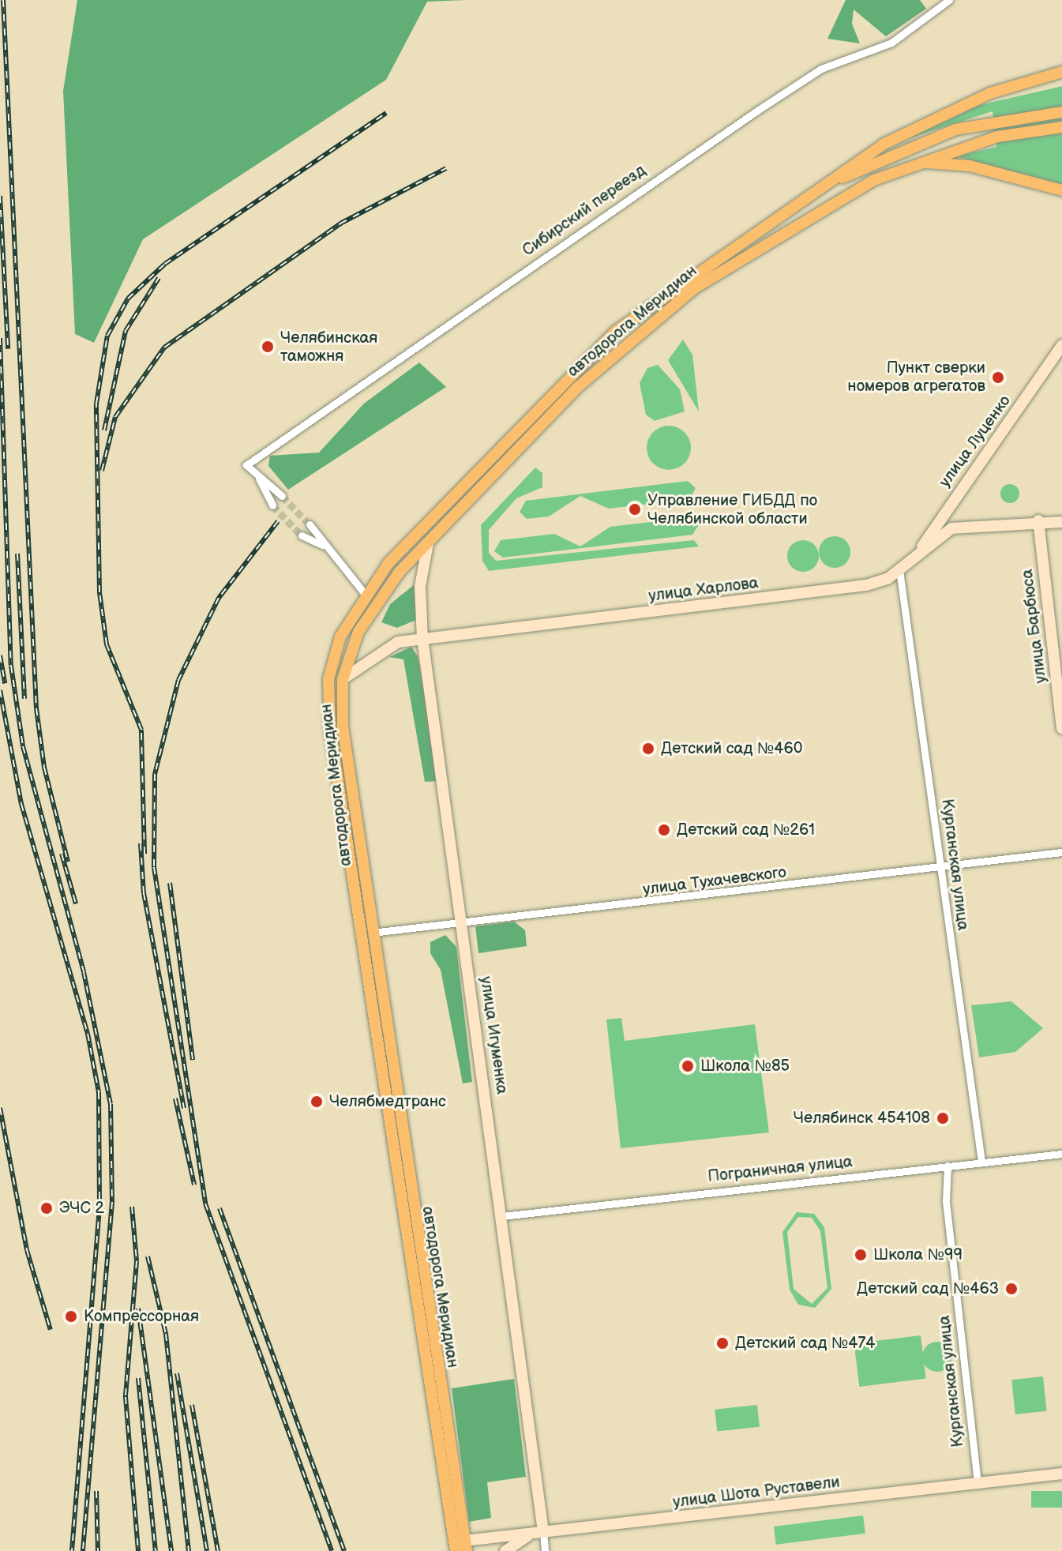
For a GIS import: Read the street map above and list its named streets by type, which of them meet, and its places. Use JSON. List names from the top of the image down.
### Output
{
  "streets": {
    "main road": ["автодорога Меридиан"],
    "street": [
      "Сибирский переезд",
      "улица Луценко",
      "улица Харлова",
      "улица Барбюса",
      "Курганская улица",
      "улица Тухачевского",
      "улица Игуменка",
      "Пограничная улица",
      "улица Шота Руставели"
    ]
  },
  "crossings": [
    ["автодорога Меридиан", "улица Харлова"],
    ["автодорога Меридиан", "улица Тухачевского"],
    ["автодорога Меридиан", "улица Игуменка"],
    ["автодорога Меридиан", "улица Шота Руставели"],
    ["улица Луценко", "улица Харлова"],
    ["улица Харлова", "Курганская улица"],
    ["улица Харлова", "улица Игуменка"],
    ["Курганская улица", "улица Тухачевского"],
    ["Курганская улица", "Пограничная улица"],
    ["Курганская улица", "улица Шота Руставели"],
    ["улица Тухачевского", "улица Игуменка"],
    ["улица Игуменка", "Пограничная улица"],
    ["улица Игуменка", "улица Шота Руставели"]
  ],
  "places": [
    "Челябинская таможня",
    "Пункт сверки номеров агрегатов",
    "Управление ГИБДД по Челябинской области",
    "Детский сад №460",
    "Детский сад №261",
    "Школа №85",
    "Челябмедтранс",
    "Челябинск 454108",
    "ЭЧС 2",
    "Школа №99",
    "Детский сад №463",
    "Компрессорная",
    "Детский сад №474"
  ]
}
